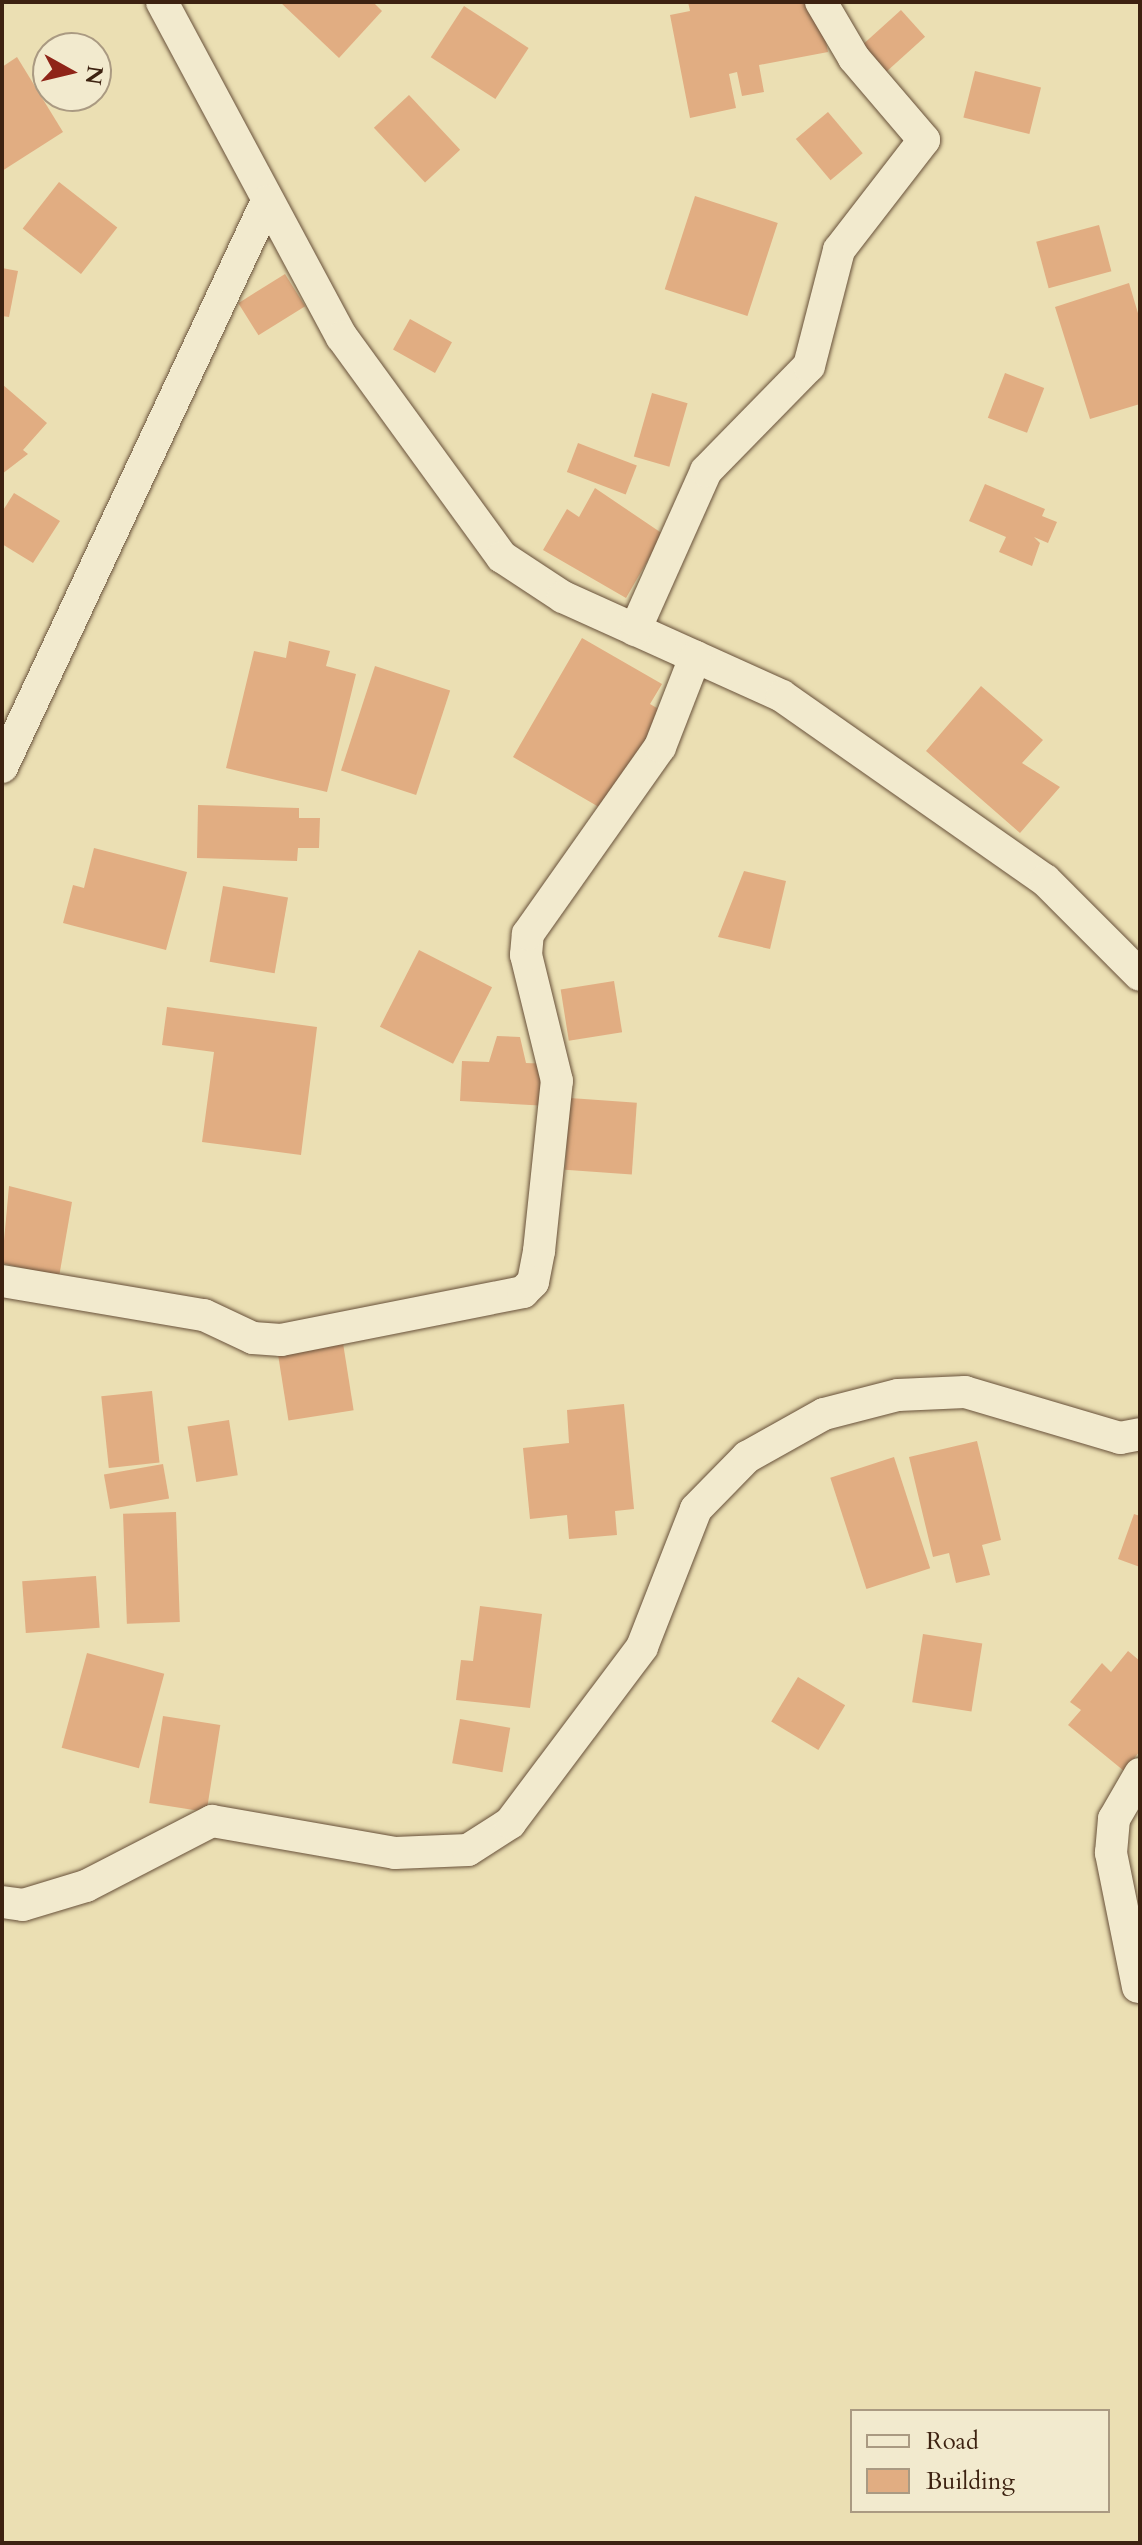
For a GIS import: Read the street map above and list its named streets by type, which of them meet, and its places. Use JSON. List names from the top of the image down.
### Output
{
  "legend": ["Road", "Building"],
  "north": "right"
}
